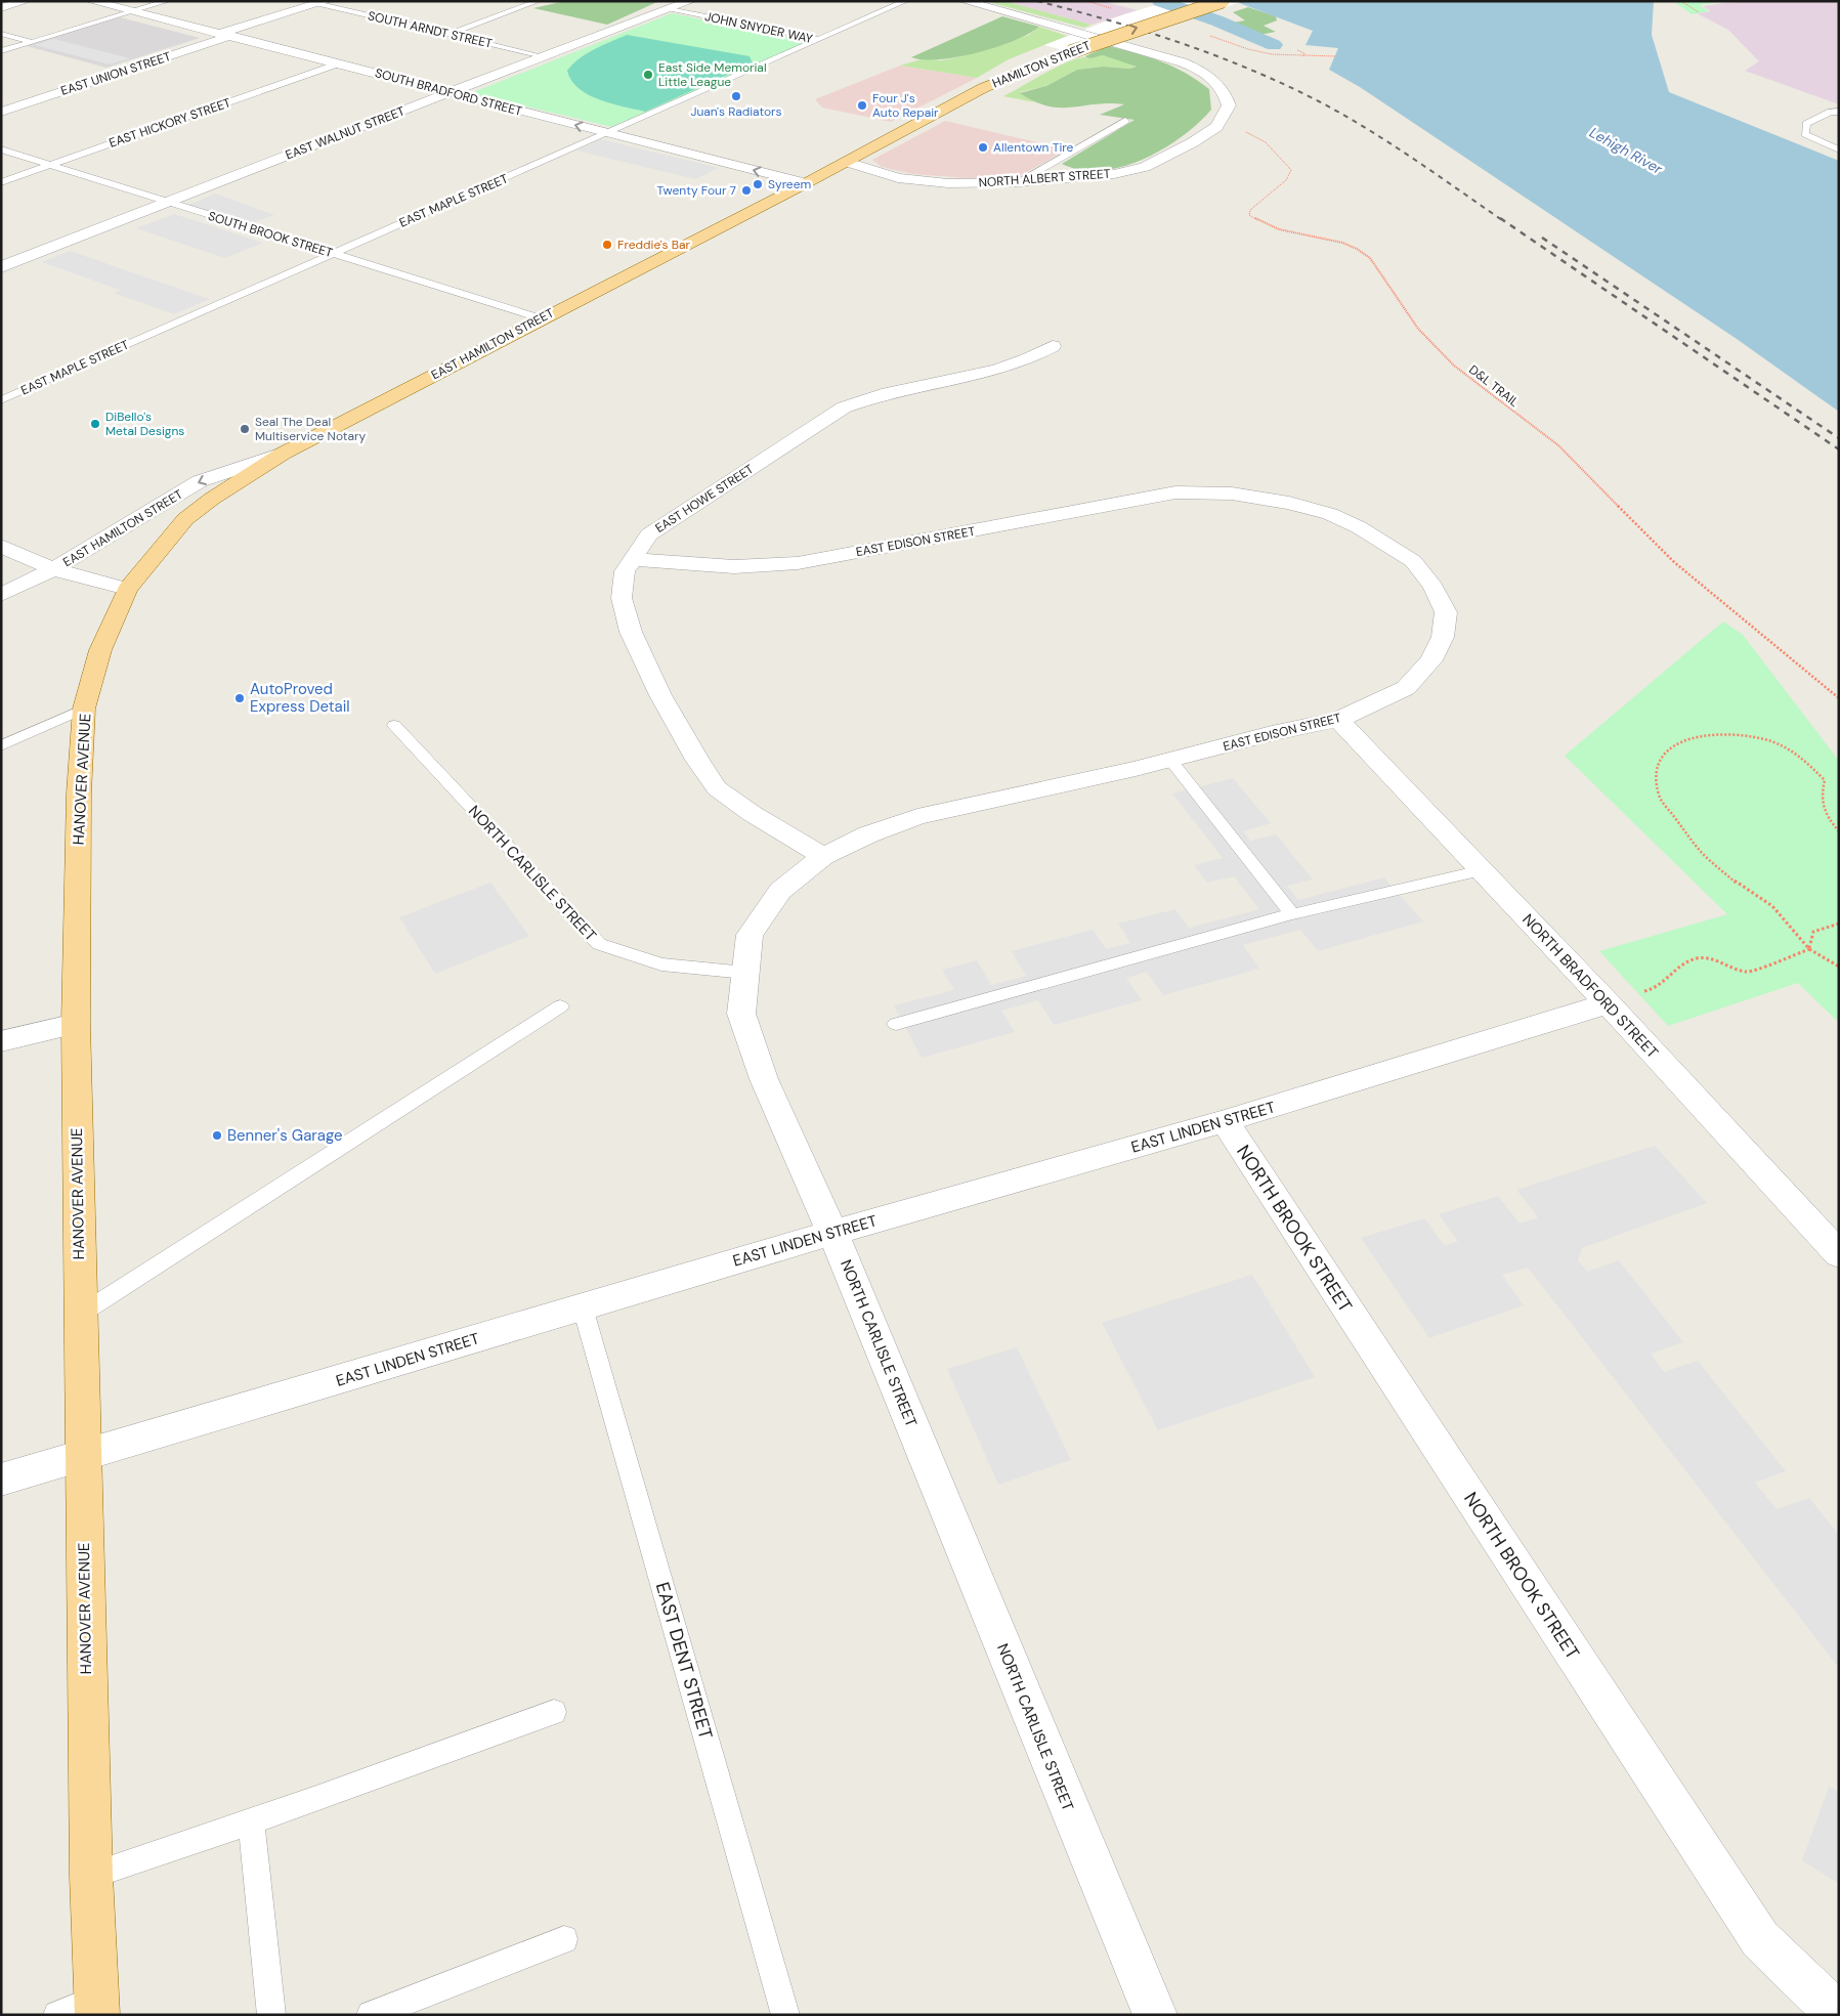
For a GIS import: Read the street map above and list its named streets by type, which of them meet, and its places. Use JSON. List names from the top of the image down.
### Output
{
  "streets": {
    "main road": ["HAMILTON STREET", "EAST HAMILTON STREET", "HANOVER AVENUE"],
    "street": [
      "EAST UNION STREET",
      "SOUTH BRADFORD STREET",
      "EAST WALNUT STREET",
      "NORTH ALBERT STREET",
      "EAST HOWE STREET",
      "EAST EDISON STREET",
      "NORTH CARLISLE STREET",
      "NORTH BRADFORD STREET",
      "EAST LINDEN STREET",
      "NORTH BROOK STREET"
    ],
    "lane": [
      "JOHN SNYDER WAY",
      "SOUTH ARNDT STREET",
      "EAST HICKORY STREET",
      "EAST MAPLE STREET",
      "SOUTH BROOK STREET",
      "EAST DENT STREET"
    ],
    "path": ["D&L TRAIL"]
  },
  "crossings": [
    ["JOHN SNYDER WAY", "EAST WALNUT STREET"],
    ["JOHN SNYDER WAY", "EAST MAPLE STREET"],
    ["SOUTH ARNDT STREET", "EAST UNION STREET"],
    ["SOUTH ARNDT STREET", "EAST WALNUT STREET"],
    ["HAMILTON STREET", "EAST HAMILTON STREET"],
    ["EAST UNION STREET", "SOUTH BRADFORD STREET"],
    ["SOUTH BRADFORD STREET", "EAST HICKORY STREET"],
    ["SOUTH BRADFORD STREET", "EAST WALNUT STREET"],
    ["SOUTH BRADFORD STREET", "EAST MAPLE STREET"],
    ["SOUTH BRADFORD STREET", "EAST HAMILTON STREET"],
    ["EAST HICKORY STREET", "SOUTH BROOK STREET"],
    ["EAST WALNUT STREET", "SOUTH BROOK STREET"],
    ["NORTH ALBERT STREET", "EAST HAMILTON STREET"],
    ["NORTH ALBERT STREET", "D&L TRAIL"],
    ["EAST MAPLE STREET", "SOUTH BROOK STREET"],
    ["SOUTH BROOK STREET", "EAST HAMILTON STREET"],
    ["EAST HAMILTON STREET", "HANOVER AVENUE"],
    ["EAST HOWE STREET", "EAST EDISON STREET"],
    ["EAST EDISON STREET", "NORTH CARLISLE STREET"],
    ["EAST EDISON STREET", "NORTH BRADFORD STREET"],
    ["HANOVER AVENUE", "EAST LINDEN STREET"],
    ["NORTH CARLISLE STREET", "EAST LINDEN STREET"],
    ["NORTH BRADFORD STREET", "EAST LINDEN STREET"],
    ["EAST LINDEN STREET", "NORTH BROOK STREET"],
    ["EAST LINDEN STREET", "EAST DENT STREET"]
  ],
  "one_way": ["SOUTH BRADFORD STREET"],
  "water": ["Lehigh River"],
  "places": [
    "East Side Memorial Little League",
    "Juan's Radiators",
    "Four J's Auto Repair",
    "Allentown Tire",
    "Syreem",
    "Twenty Four 7",
    "Freddie's Bar",
    "DiBello's Metal Designs",
    "Seal The Deal Multiservice Notary",
    "AutoProved Express Detail",
    "Benner's Garage"
  ]
}
